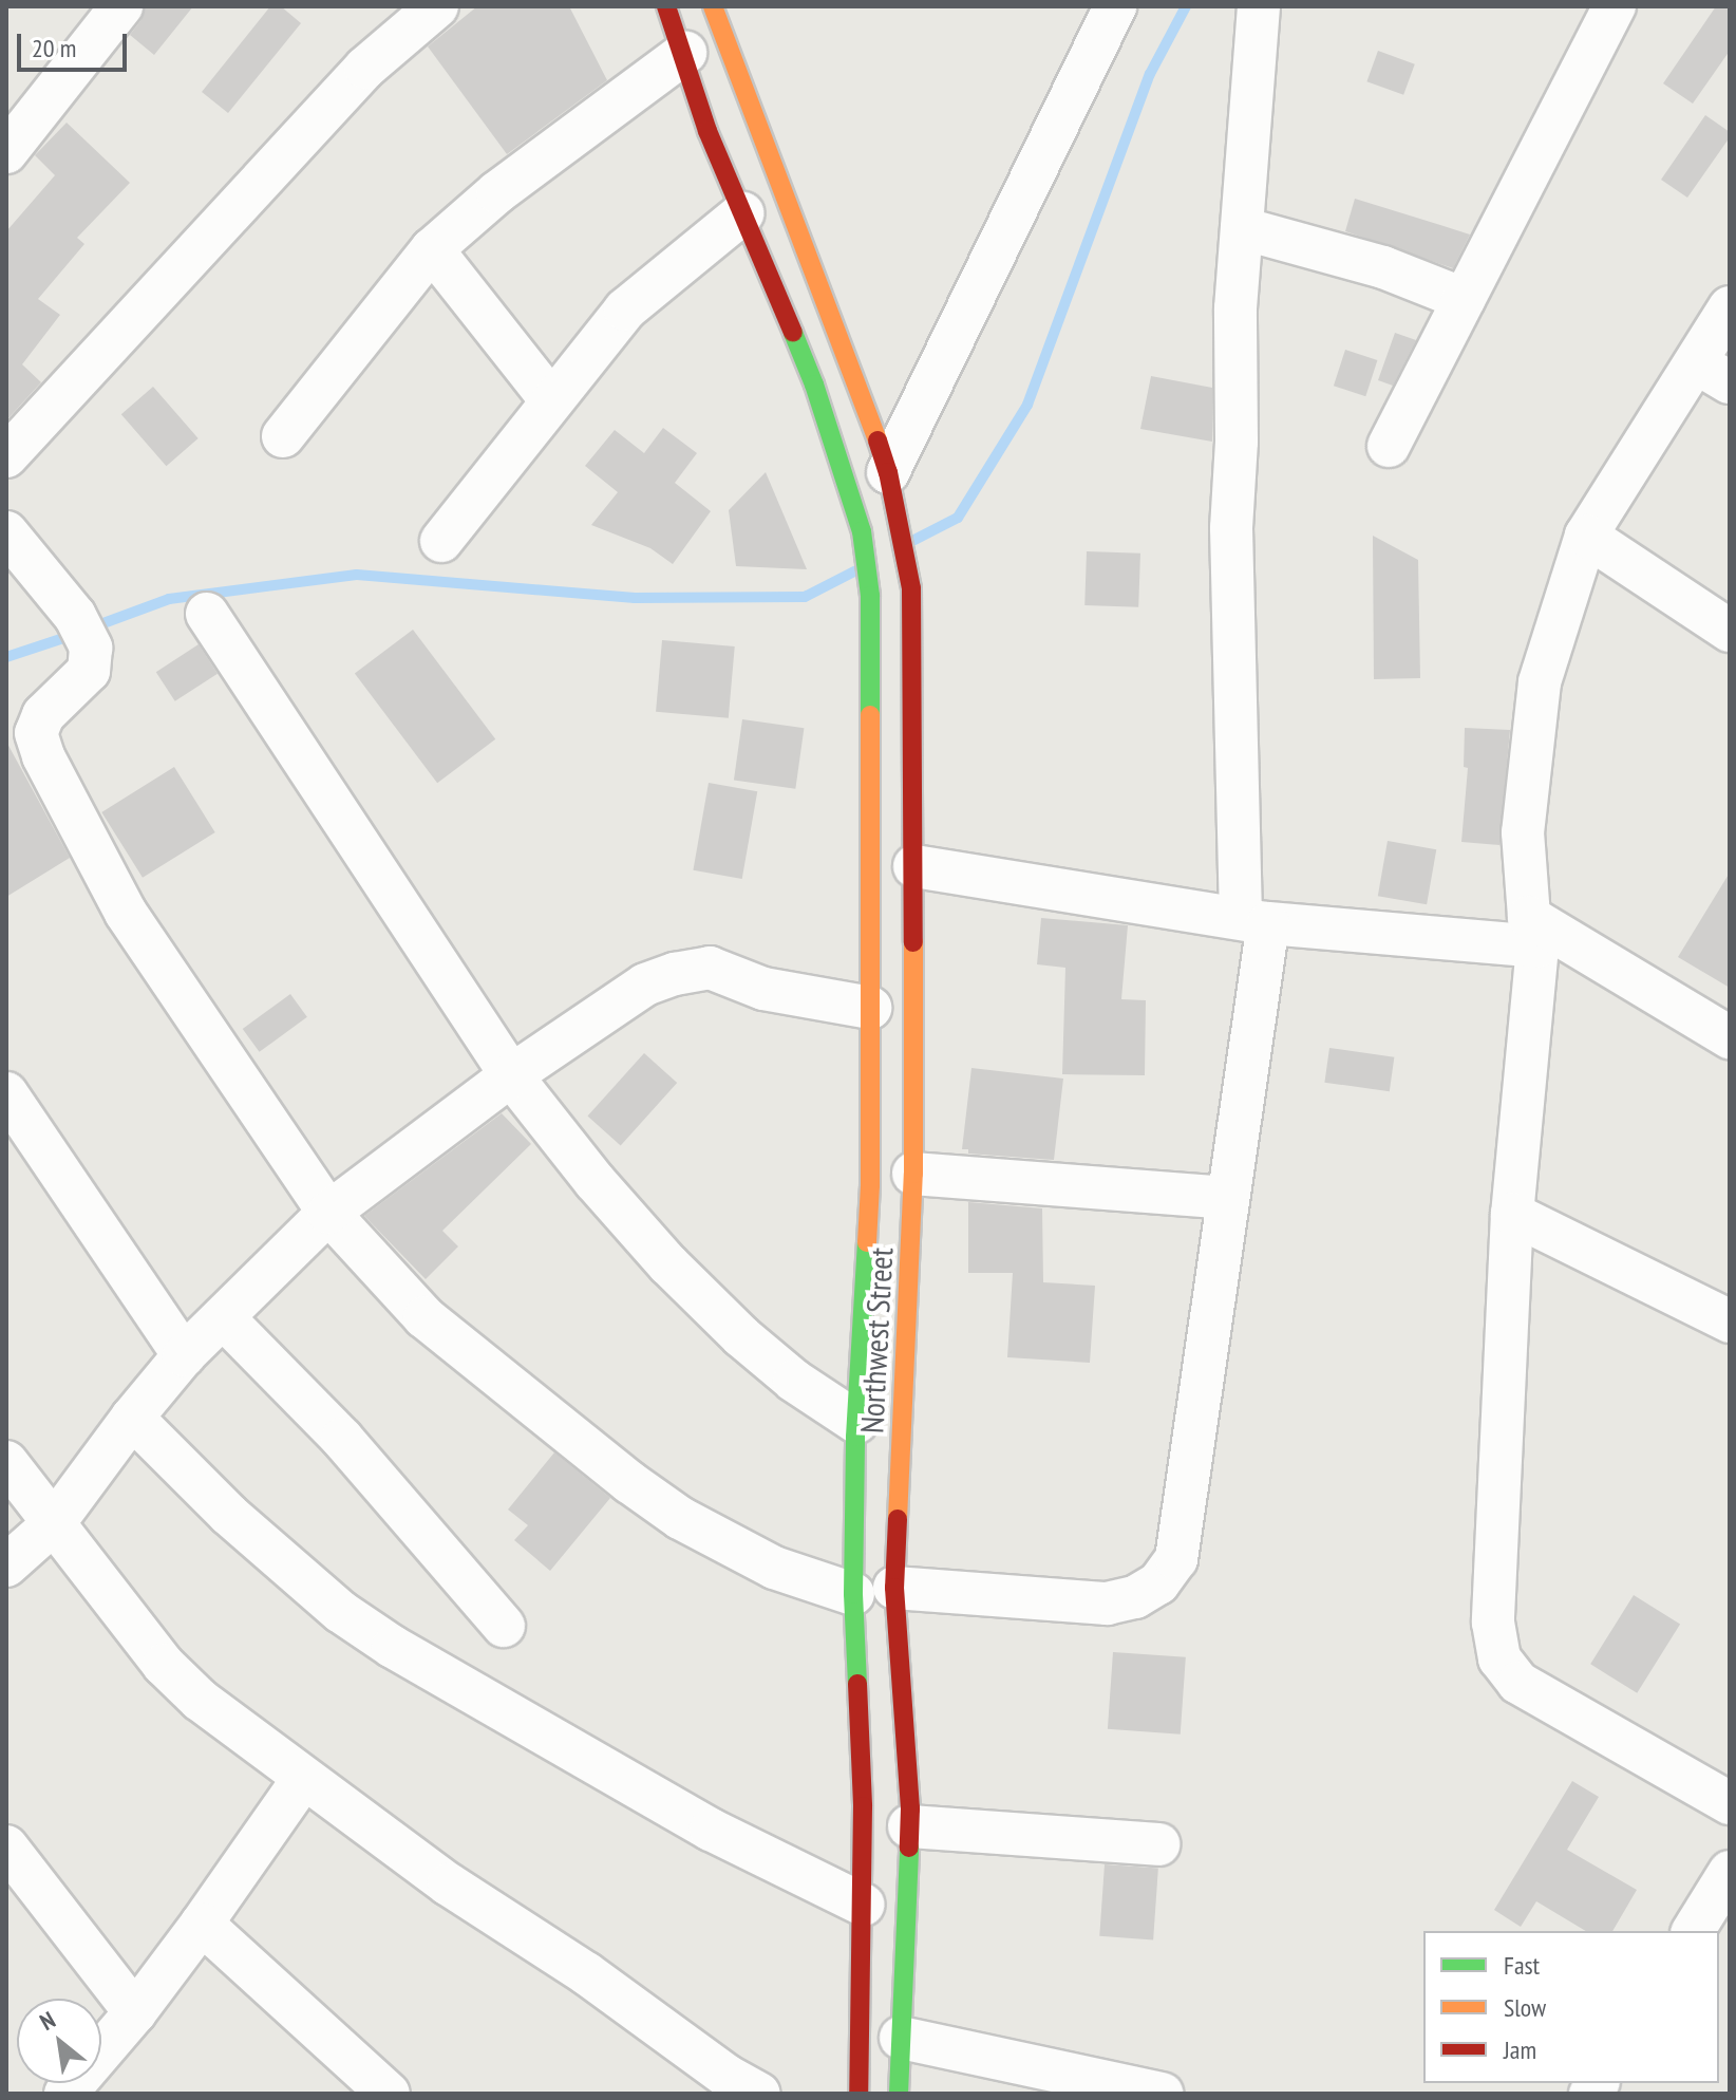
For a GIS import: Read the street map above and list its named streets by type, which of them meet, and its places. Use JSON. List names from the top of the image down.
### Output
{
  "streets": {
    "main road": ["Northwest Street"]
  },
  "legend": ["Fast", "Slow", "Jam"],
  "scale_bar": "20 m",
  "north": "top left"
}
